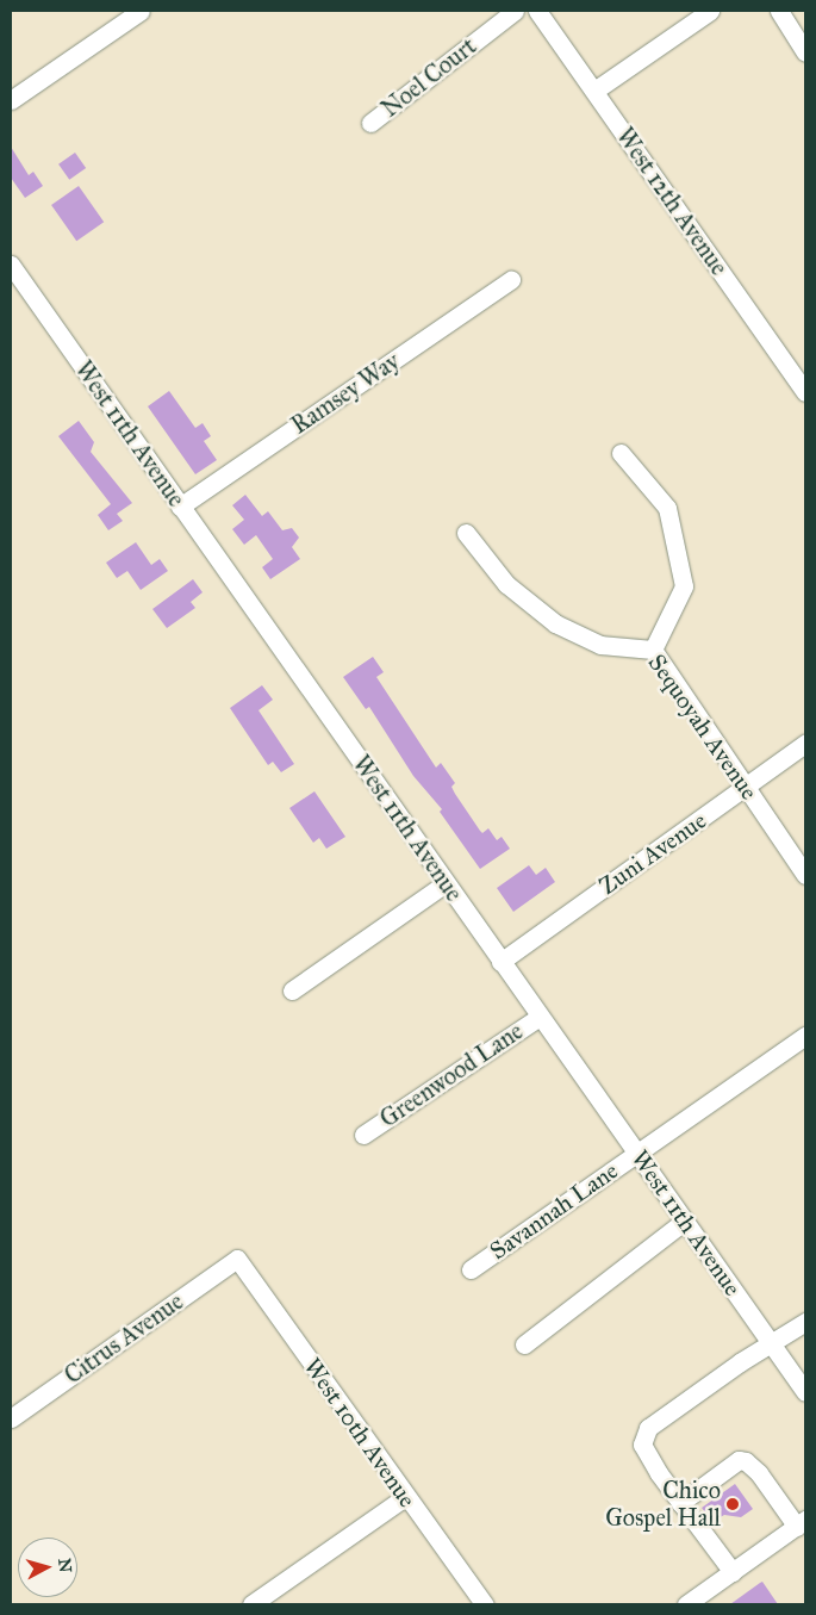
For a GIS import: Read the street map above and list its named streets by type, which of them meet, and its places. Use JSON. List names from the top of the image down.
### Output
{
  "streets": {
    "street": [
      "Noel Court",
      "West 12th Avenue",
      "Ramsey Way",
      "West 11th Avenue",
      "Sequoyah Avenue",
      "Zuni Avenue",
      "Greenwood Lane",
      "Savannah Lane",
      "Citrus Avenue",
      "West 10th Avenue"
    ]
  },
  "crossings": [
    ["Ramsey Way", "West 11th Avenue"],
    ["West 11th Avenue", "Zuni Avenue"],
    ["West 11th Avenue", "Greenwood Lane"],
    ["West 11th Avenue", "Savannah Lane"],
    ["Sequoyah Avenue", "Zuni Avenue"],
    ["Citrus Avenue", "West 10th Avenue"]
  ],
  "places": ["Chico Gospel Hall"],
  "north": "right"
}
